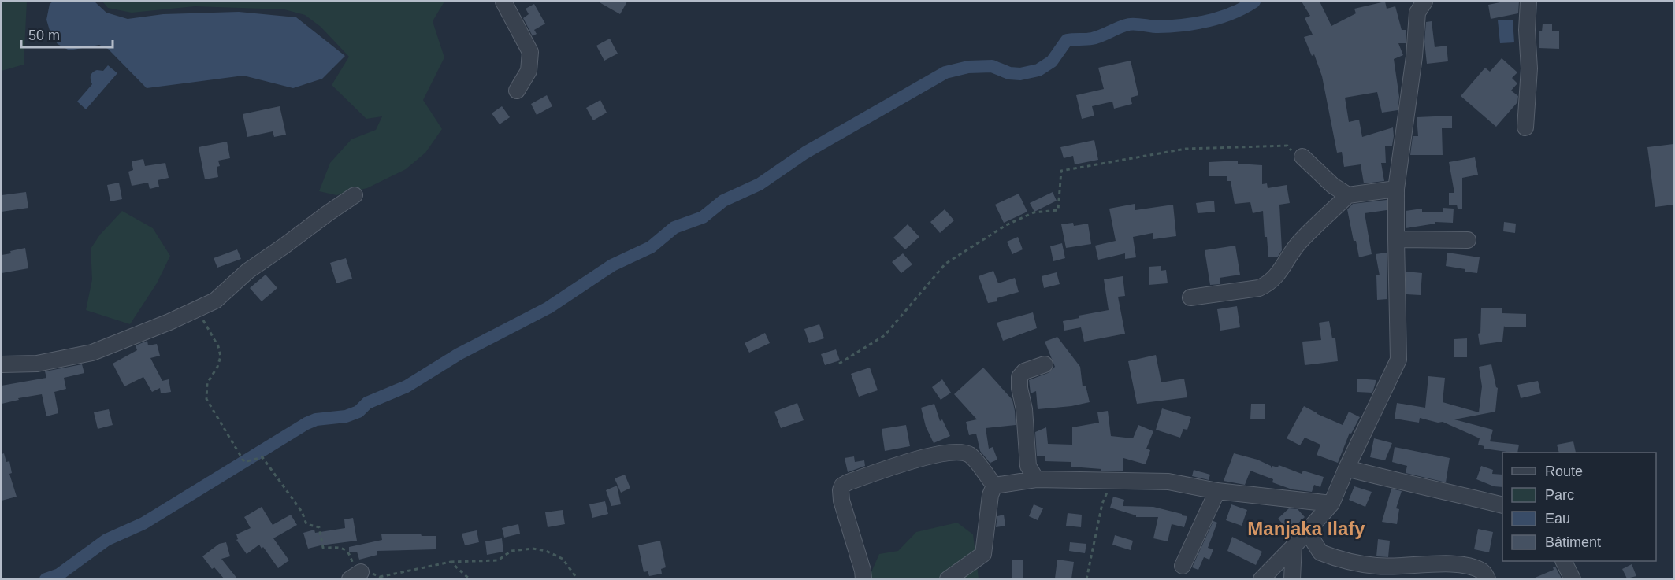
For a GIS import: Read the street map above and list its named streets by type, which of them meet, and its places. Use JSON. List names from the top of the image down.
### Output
{
  "districts": ["Manjaka Ilafy"],
  "legend": [
    "Route",
    "Parc",
    "Eau",
    "Bâtiment"
  ],
  "scale_bar": "50 m"
}
